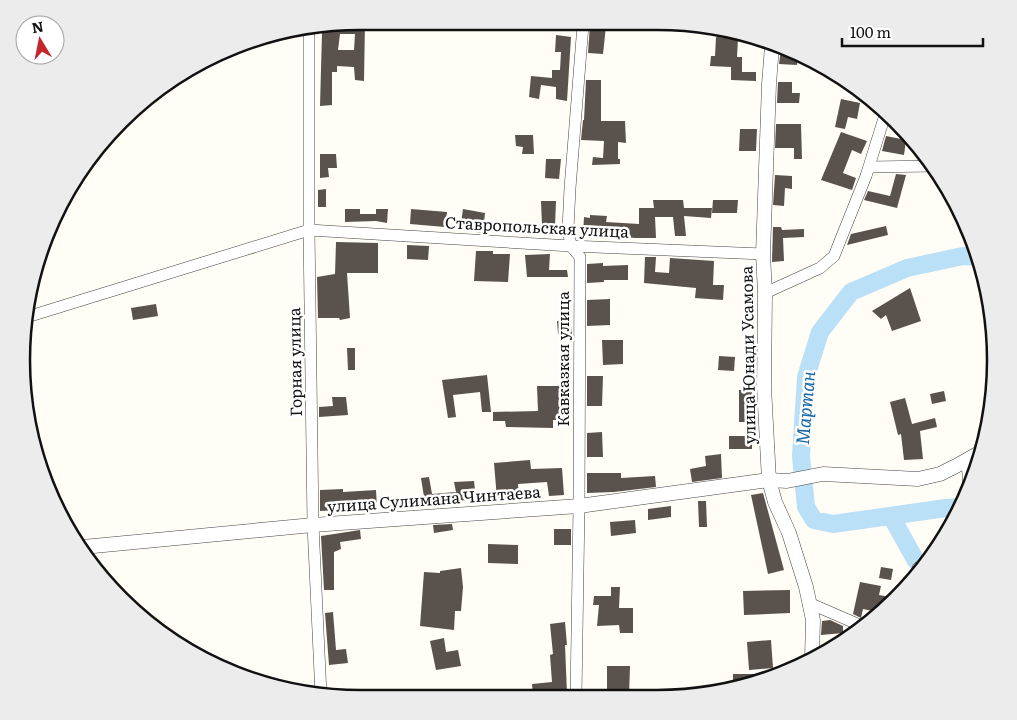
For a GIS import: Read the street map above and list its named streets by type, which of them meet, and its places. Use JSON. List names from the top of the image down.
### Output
{
  "streets": {
    "street": [
      "Ставропольская улица",
      "улица Юнади Усамова",
      "Кавказкая улица",
      "Горная улица",
      "улица Сулимана Чинтаева"
    ]
  },
  "crossings": [
    ["Ставропольская улица", "улица Юнади Усамова"],
    ["Ставропольская улица", "Кавказкая улица"],
    ["Ставропольская улица", "Горная улица"],
    ["улица Юнади Усамова", "улица Сулимана Чинтаева"],
    ["Кавказкая улица", "улица Сулимана Чинтаева"],
    ["Горная улица", "улица Сулимана Чинтаева"]
  ],
  "water": ["Мартан"],
  "scale_bar": "100 m",
  "north": "top"
}
